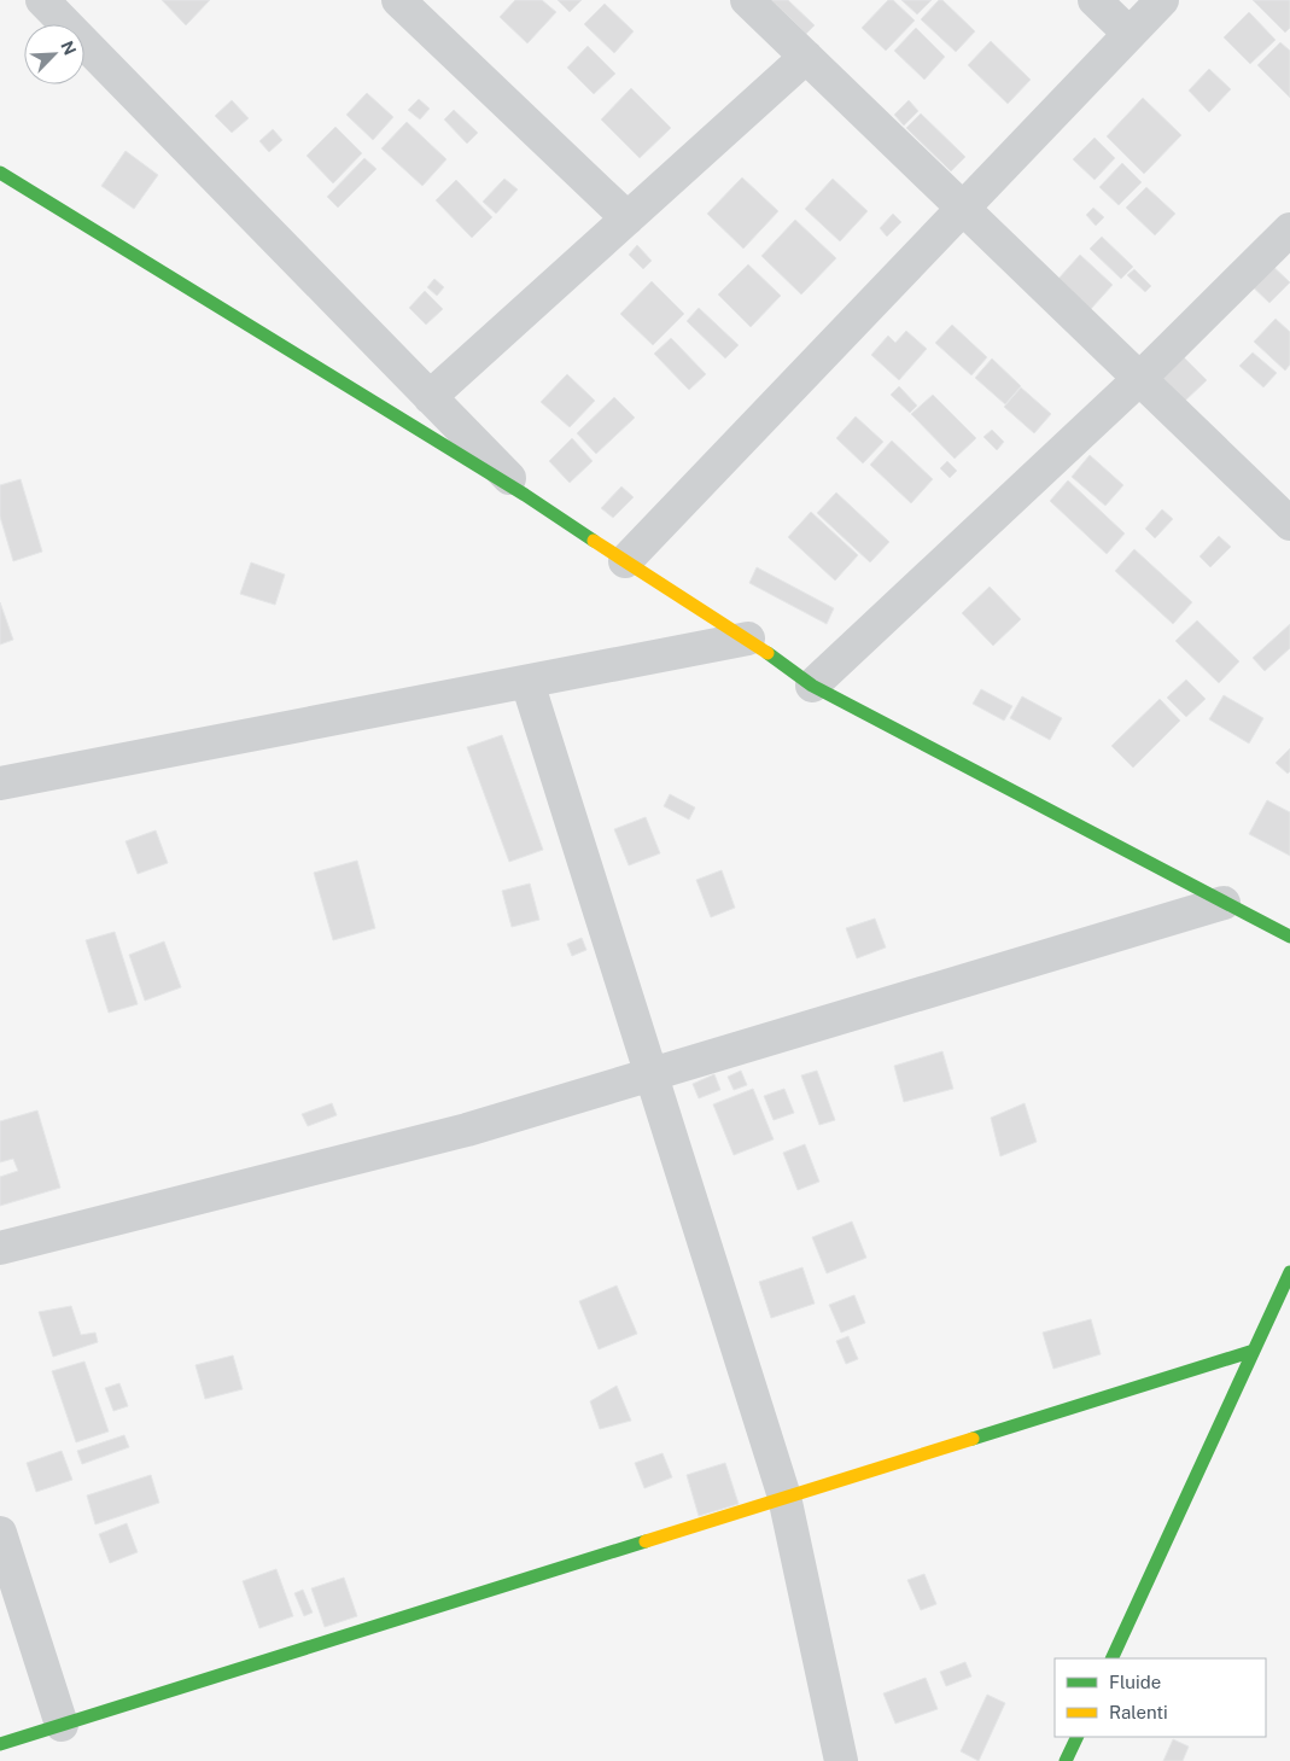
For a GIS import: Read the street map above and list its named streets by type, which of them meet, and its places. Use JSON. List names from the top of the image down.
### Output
{
  "legend": ["Fluide", "Ralenti"],
  "north": "top right"
}
